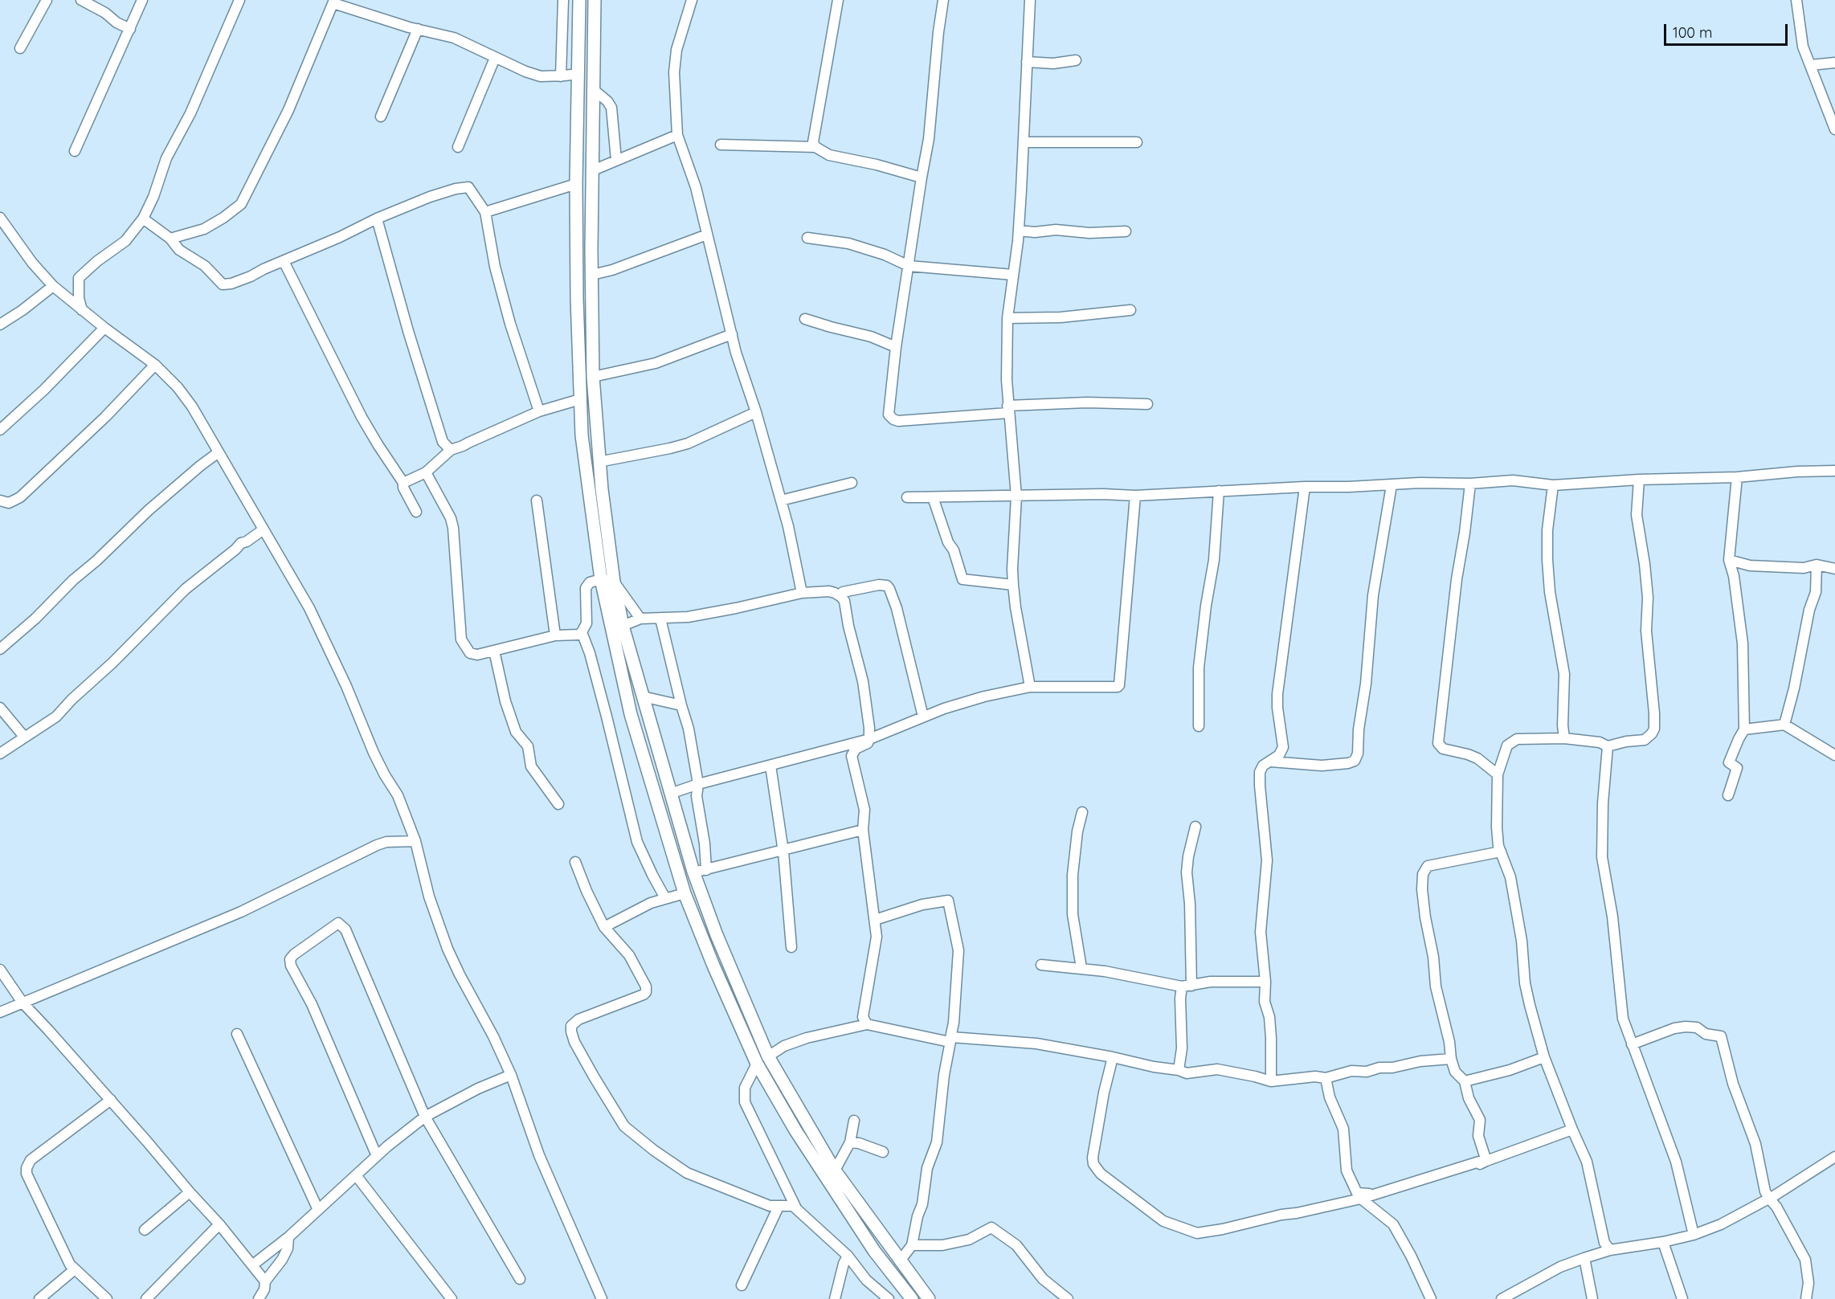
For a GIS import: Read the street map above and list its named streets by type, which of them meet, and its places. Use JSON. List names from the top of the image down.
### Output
{
  "scale_bar": "100 m"
}
